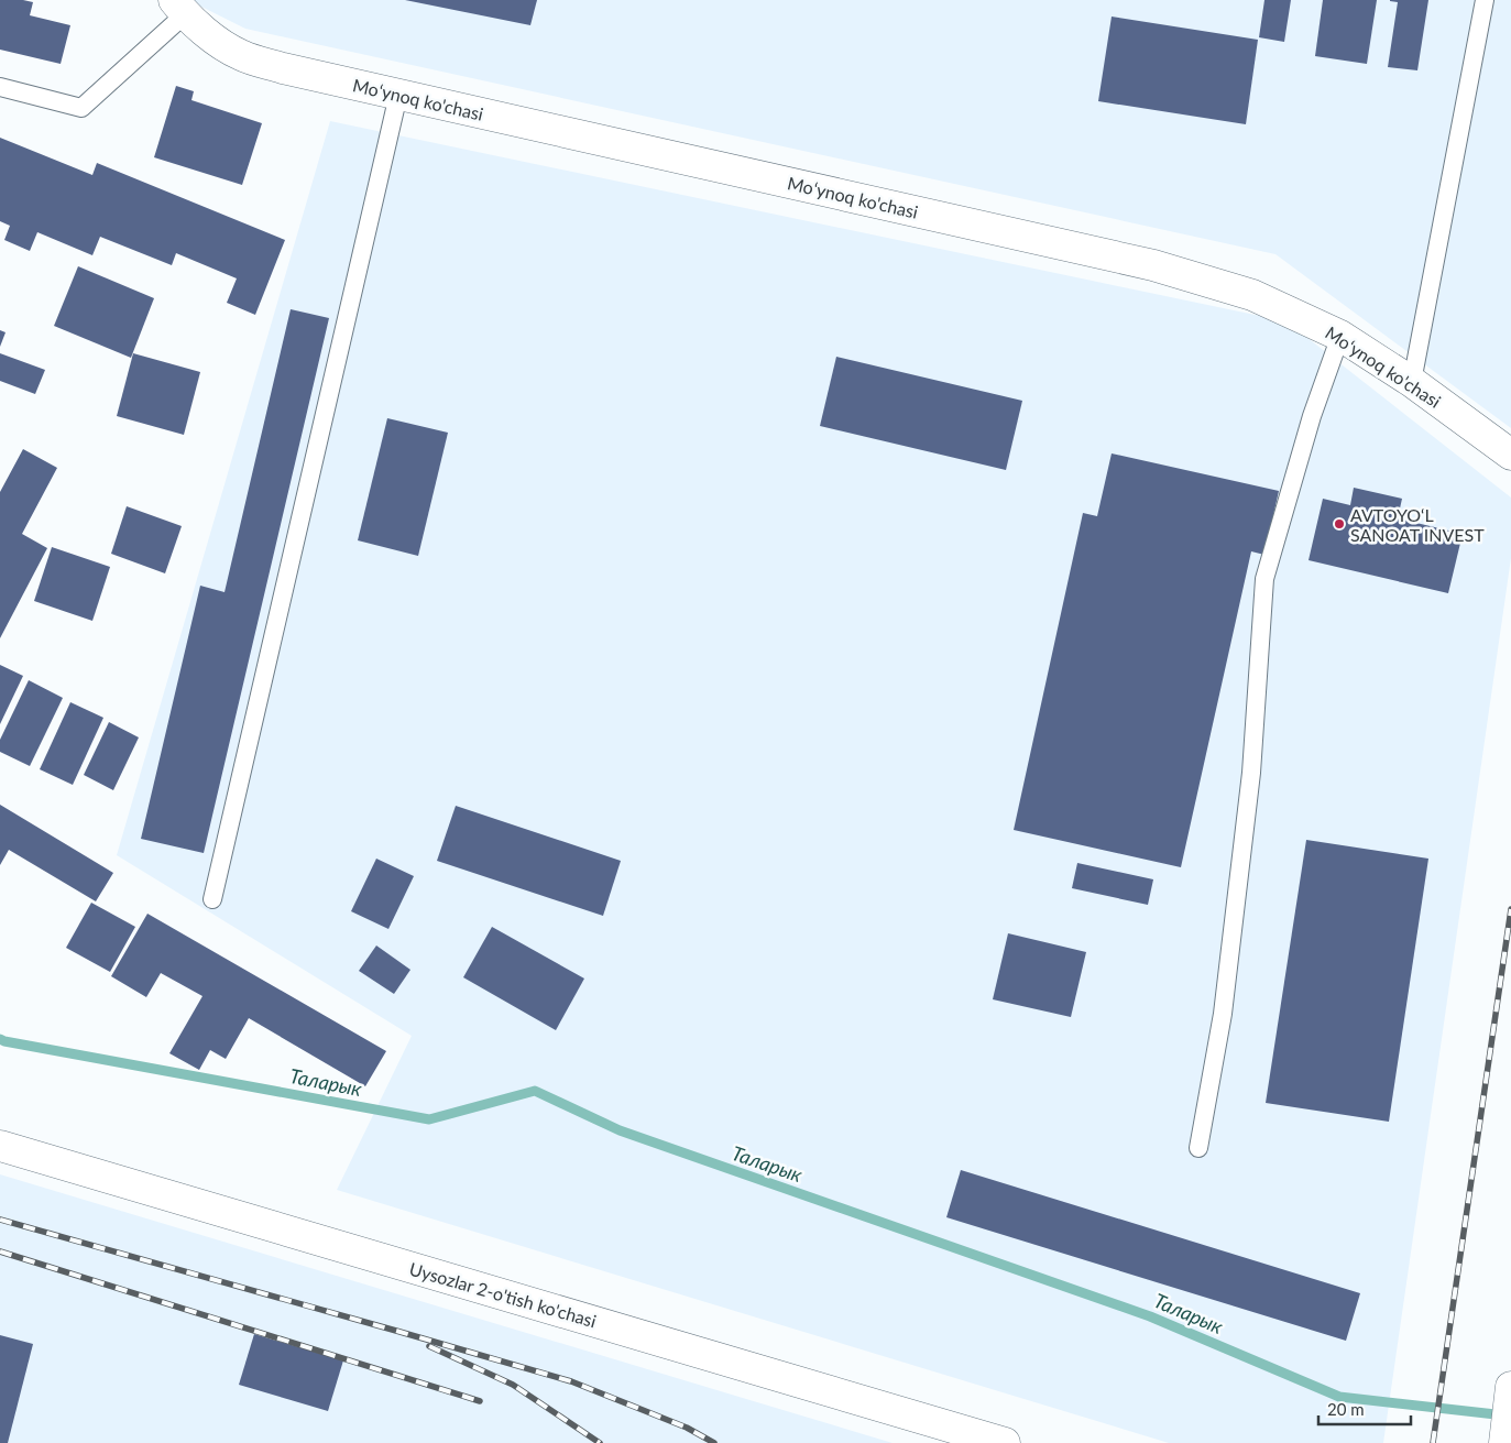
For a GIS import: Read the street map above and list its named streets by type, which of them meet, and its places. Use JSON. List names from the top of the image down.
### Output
{
  "streets": {
    "street": ["Moʻynoq ko'chasi", "Uysozlar 2-o'tish ko'chasi"]
  },
  "water": ["Таларык"],
  "places": ["AVTOYO‘L SANOAT INVEST"],
  "scale_bar": "20 m"
}
